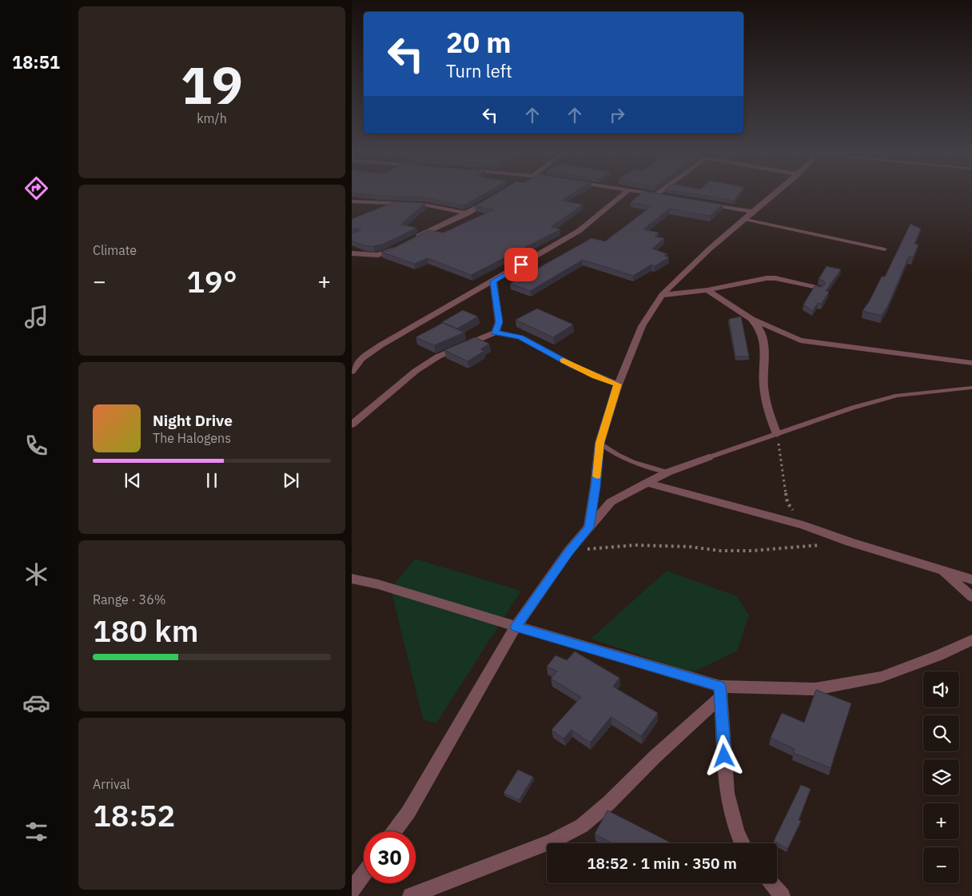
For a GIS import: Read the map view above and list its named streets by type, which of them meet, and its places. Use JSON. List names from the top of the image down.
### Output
{
  "page": {
    "tabs": "18:51",
    "tile": [
      ["19", "km/h"],
      "Climate",
      ["Range · 36%", "180 km"],
      ["Arrival", "18:52"]
    ],
    "turn": ["20 m", "Turn left"],
    "heat": ["−", "19°", "+"],
    "song": ["Night Drive", "The Halogens"],
    "map_buttons": ["+", "−"],
    "limit": "30",
    "trip": "18:52 · 1 min · 350 m"
  }
}
